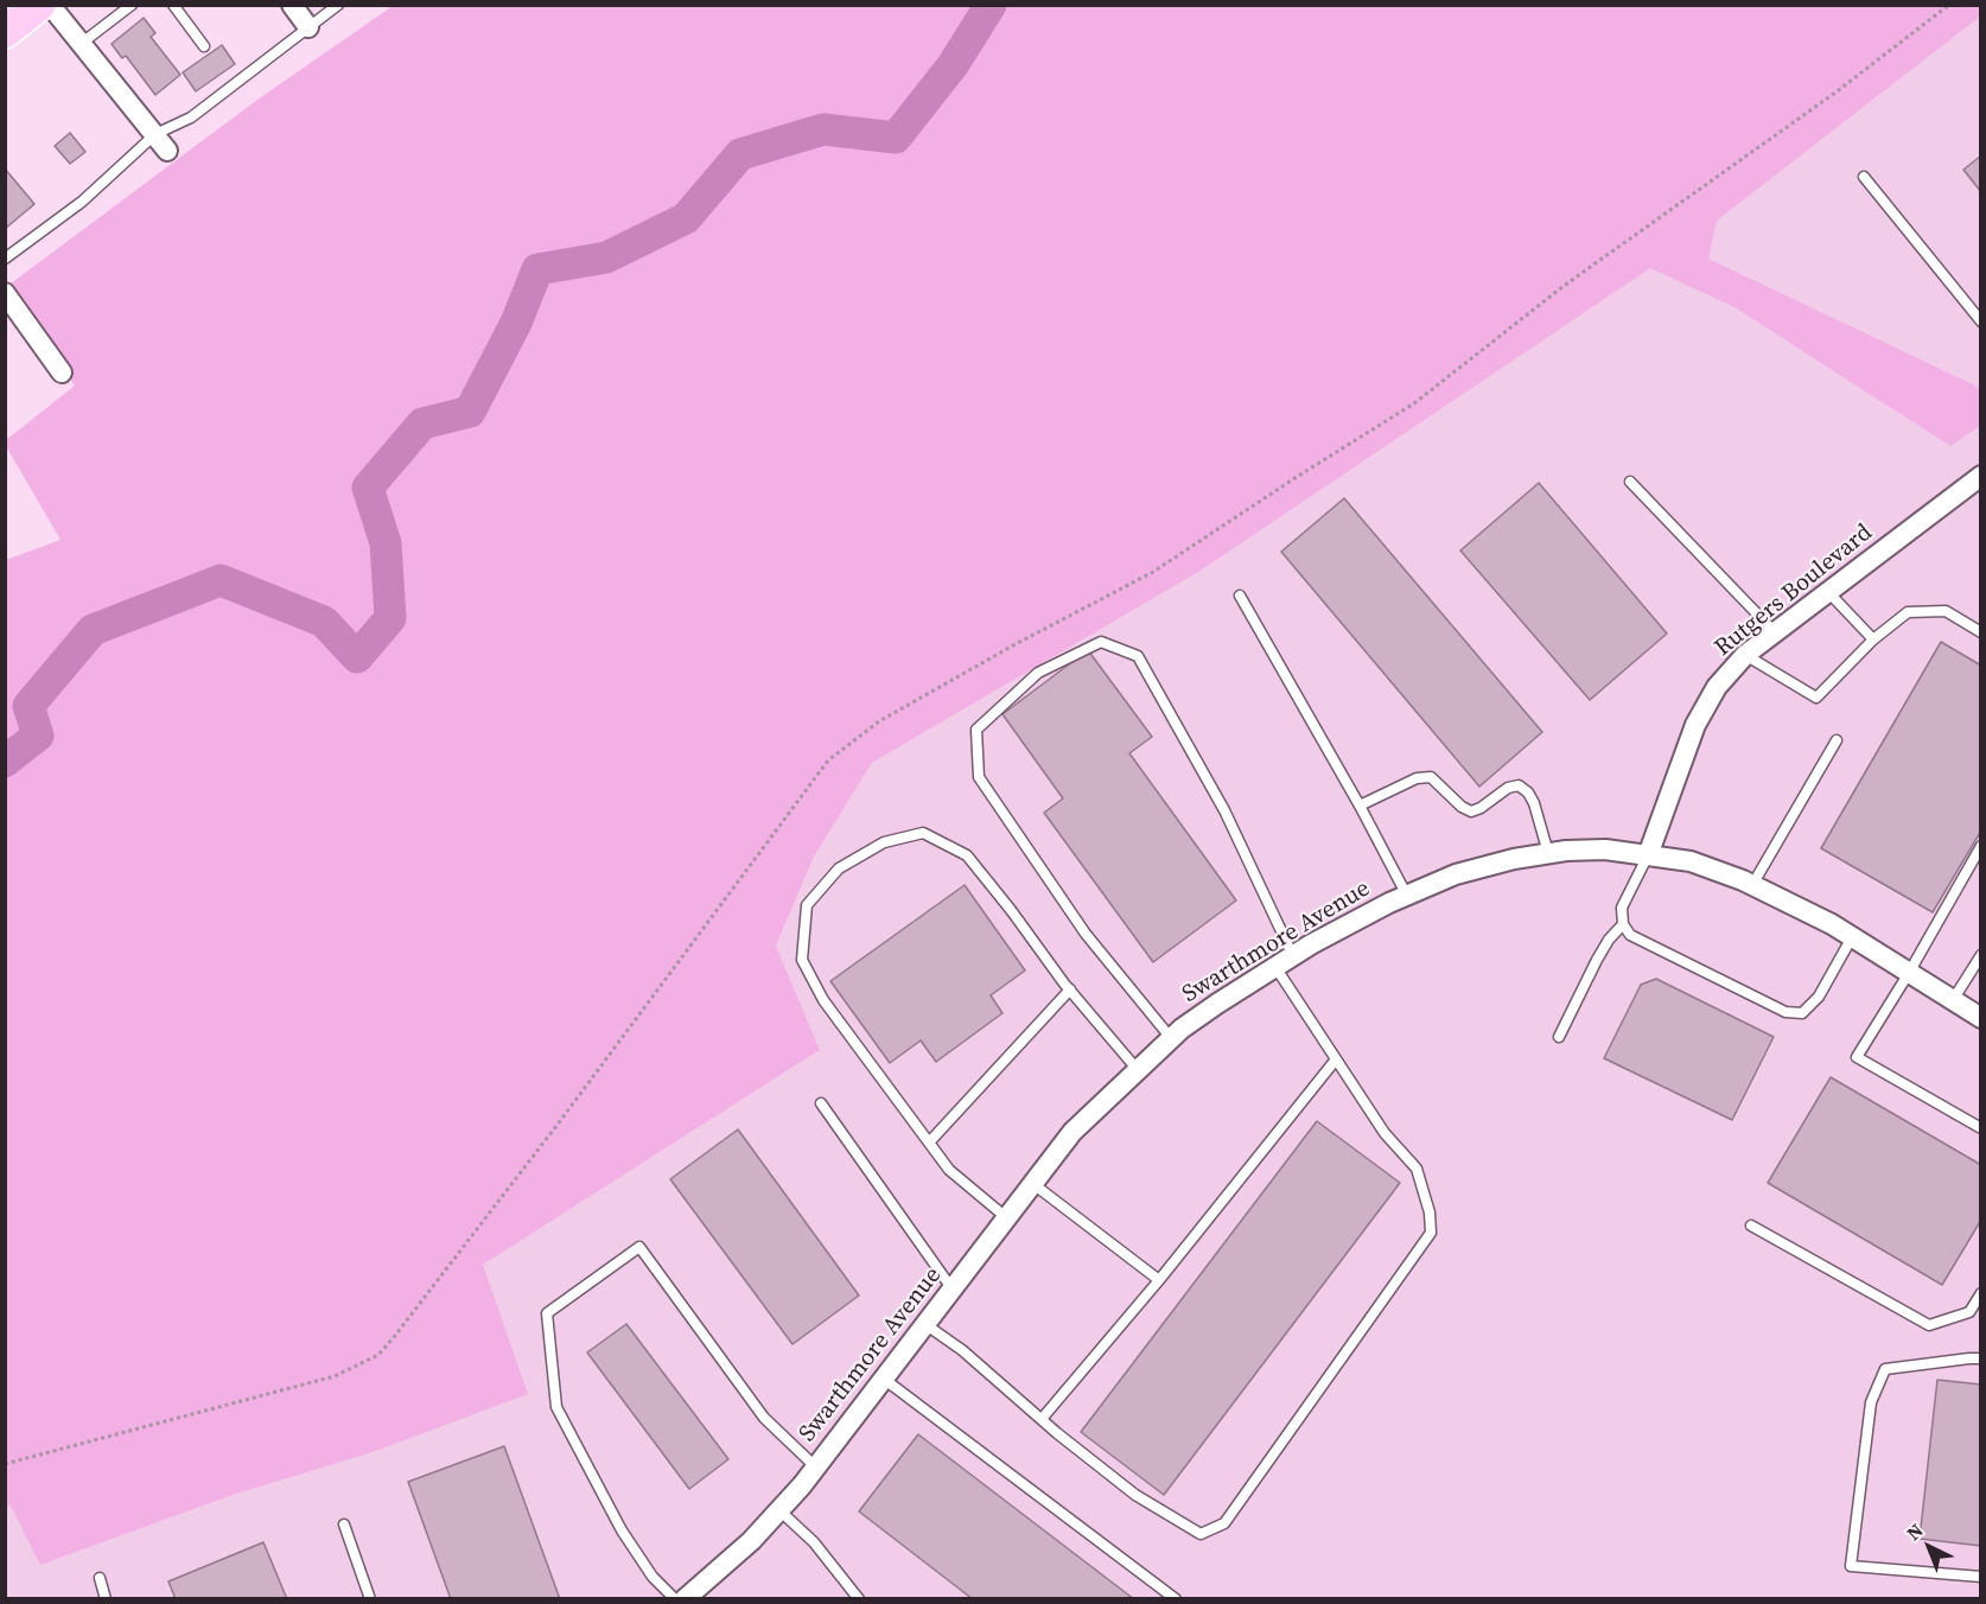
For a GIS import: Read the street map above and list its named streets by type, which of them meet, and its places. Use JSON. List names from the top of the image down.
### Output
{
  "streets": {
    "street": ["Rutgers Boulevard", "Swarthmore Avenue"]
  },
  "crossings": [
    ["Rutgers Boulevard", "Swarthmore Avenue"]
  ],
  "north": "top left"
}
